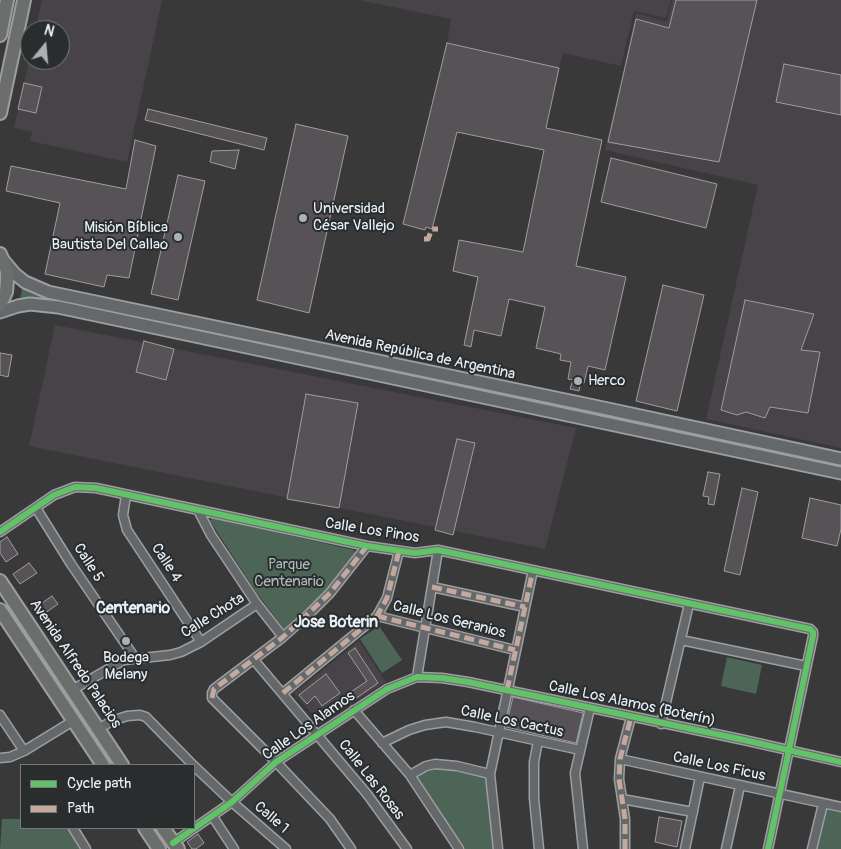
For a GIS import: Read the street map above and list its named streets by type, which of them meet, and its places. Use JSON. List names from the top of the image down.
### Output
{
  "streets": {
    "main road": ["Avenida República de Argentina", "Avenida Alfredo Palacios"],
    "street": [
      "Calle Los Pinos",
      "Calle 5",
      "Calle 4",
      "Calle Chota",
      "Calle Los Geranios",
      "Calle Los Alamos (Boterín)",
      "Calle Los Cactus",
      "Calle Los Alamos",
      "Calle Los Ficus",
      "Calle Las Rosas",
      "Calle 1"
    ]
  },
  "crossings": [
    ["Calle Los Pinos", "Calle 5"],
    ["Calle Los Pinos", "Calle 4"],
    ["Calle 5", "Calle Chota"],
    ["Calle 4", "Calle Chota"],
    ["Calle Chota", "Avenida Alfredo Palacios"],
    ["Avenida Alfredo Palacios", "Calle 1"],
    ["Calle Los Alamos (Boterín)", "Calle Los Alamos"],
    ["Calle Los Alamos", "Calle Las Rosas"],
    ["Calle Los Alamos", "Calle 1"]
  ],
  "districts": ["Centenario", "Jose Boterin"],
  "parks": ["Parque Centenario"],
  "places": [
    "Universidad César Vallejo",
    "Misión Bíblica Bautista Del Callao",
    "Herco",
    "Bodega Melany"
  ],
  "legend": ["Cycle path", "Path"],
  "north": "top"
}
